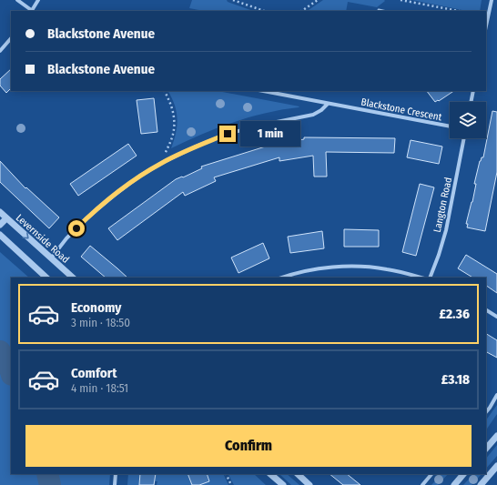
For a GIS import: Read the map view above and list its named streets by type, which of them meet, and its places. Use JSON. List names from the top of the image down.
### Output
{
  "streets": {
    "street": ["Blackstone Crescent", "Langton Road", "Levernside Road"]
  },
  "page": {
    "banner": ["Blackstone Avenue", "Blackstone Avenue"],
    "bubble": "1 min",
    "list": [
      {
        "name": "Economy",
        "note": "3 min · 18:50",
        "value": "£2.36"
      },
      {
        "name": "Comfort",
        "note": "4 min · 18:51",
        "value": "£3.18"
      }
    ],
    "buttons": "Confirm"
  }
}
